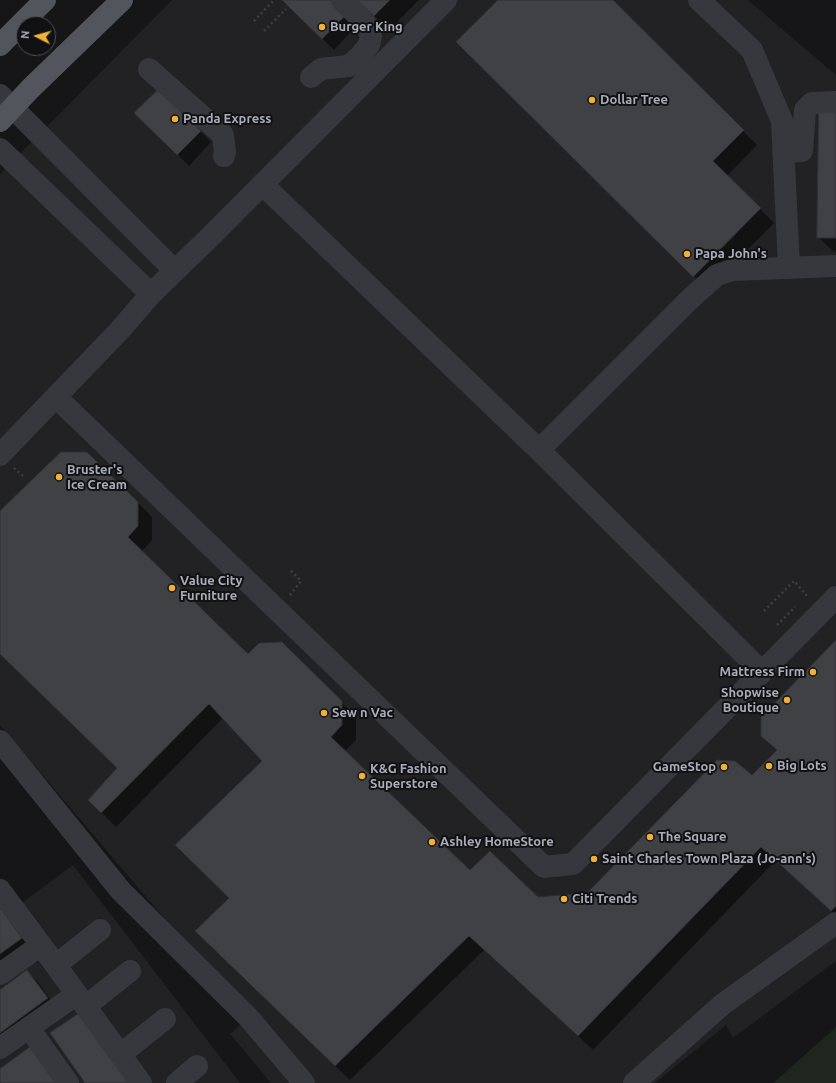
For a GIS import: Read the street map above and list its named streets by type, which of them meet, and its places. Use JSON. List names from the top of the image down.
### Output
{
  "places": [
    "Burger King",
    "Dollar Tree",
    "Panda Express",
    "Papa John's",
    "Bruster's Ice Cream",
    "Value City Furniture",
    "Mattress Firm",
    "Shopwise Boutique",
    "Sew n Vac",
    "Big Lots",
    "GameStop",
    "K&G Fashion Superstore",
    "The Square",
    "Ashley HomeStore",
    "Saint Charles Town Plaza (Jo-ann's)",
    "Citi Trends"
  ],
  "north": "left"
}
